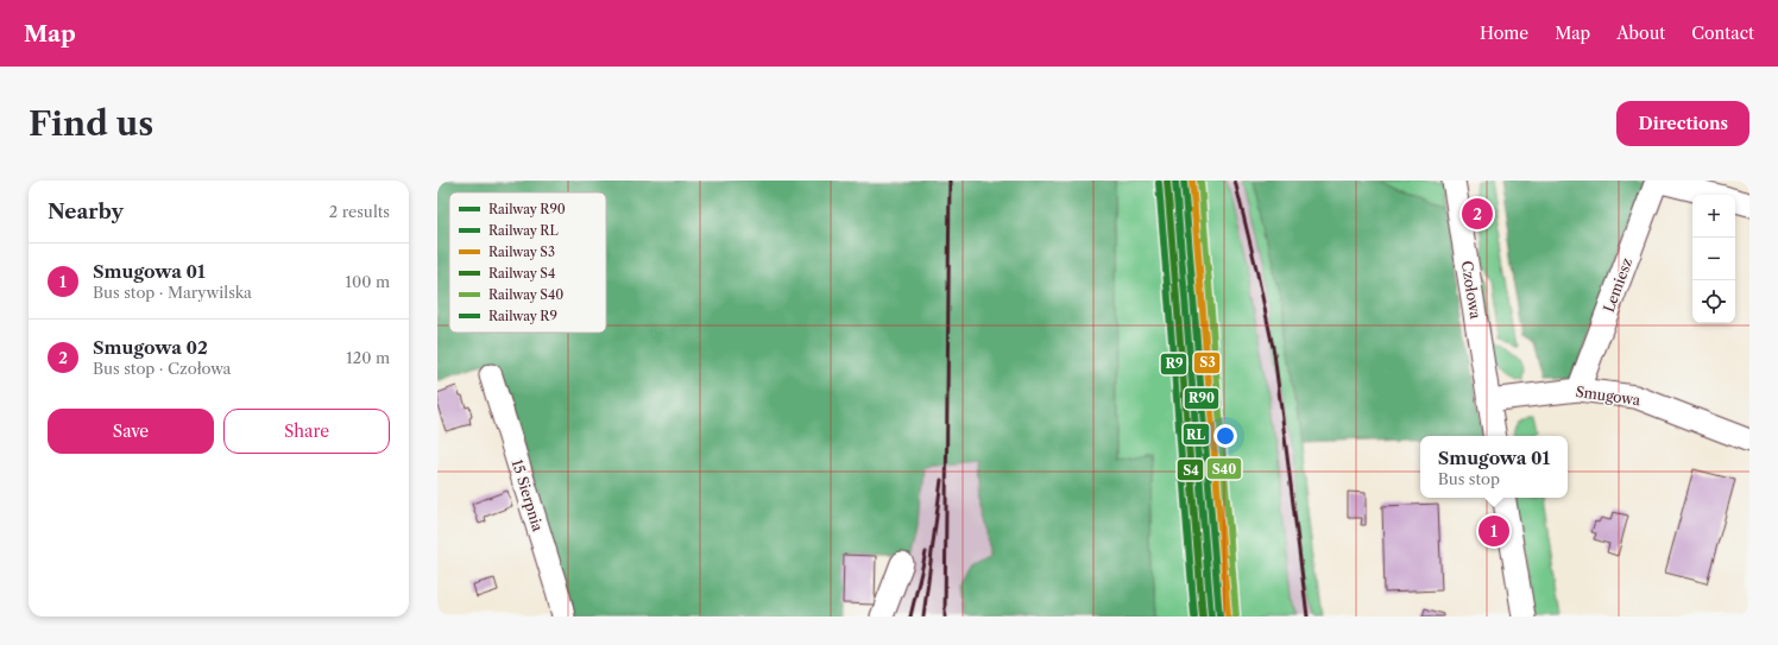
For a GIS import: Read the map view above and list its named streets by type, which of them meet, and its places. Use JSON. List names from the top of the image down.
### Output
{
  "streets": {
    "street": [
      "Lemiesz",
      "Czołowa",
      "Smugowa",
      "15 Sierpnia"
    ]
  },
  "crossings": [
    ["Lemiesz", "Smugowa"],
    ["Czołowa", "Smugowa"]
  ],
  "lines": [
    "rail line R90",
    "rail line S3",
    "rail line S40",
    "rail line RL",
    "rail line S4",
    "rail line R9"
  ],
  "legend": [
    "Railway R90",
    "Railway RL",
    "Railway S3",
    "Railway S4",
    "Railway S40",
    "Railway R9"
  ],
  "page": {
    "header": "Map",
    "nav": [
      "Home",
      "Map",
      "About",
      "Contact"
    ],
    "buttons": [
      "Directions",
      ["Save", "Share"]
    ],
    "title": "Find us",
    "heading": ["Nearby", "2 results"],
    "map_buttons": ["+", "−"],
    "pins": ["2", "1"],
    "list": [
      {
        "mark": "1",
        "name": "Smugowa 01",
        "note": "Bus stop · Marywilska",
        "value": "100 m"
      },
      {
        "mark": "2",
        "name": "Smugowa 02",
        "note": "Bus stop · Czołowa",
        "value": "120 m"
      }
    ],
    "popup": ["Smugowa 01", "Bus stop"]
  }
}
